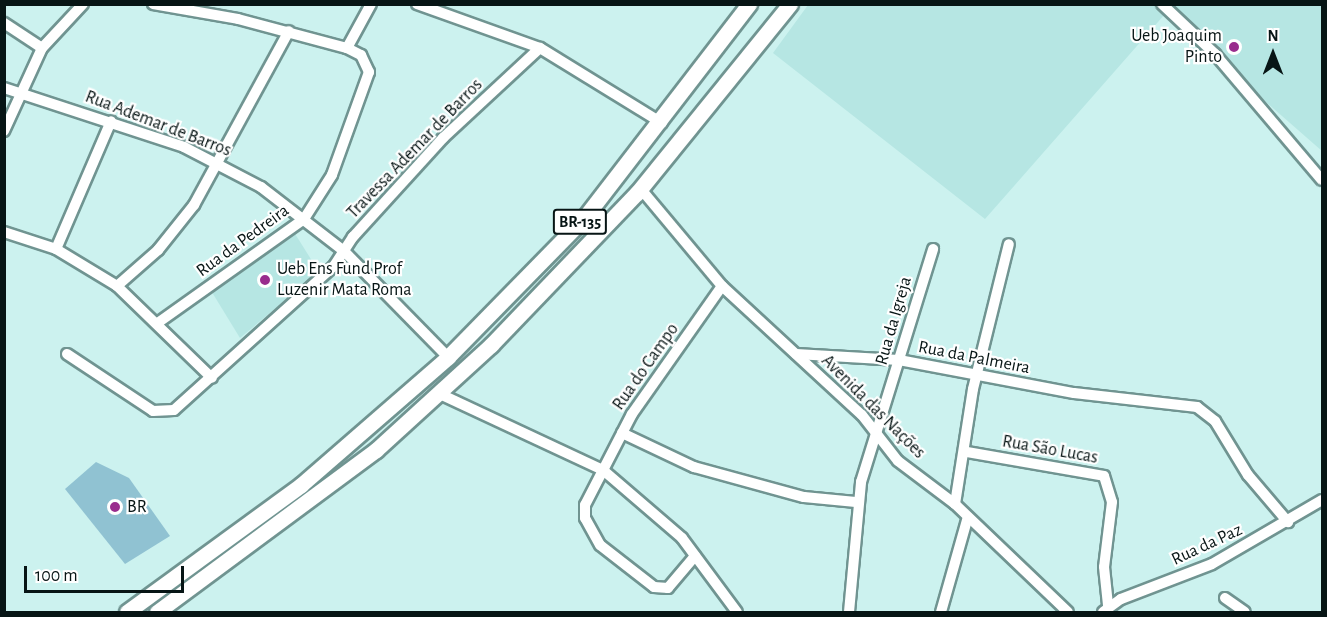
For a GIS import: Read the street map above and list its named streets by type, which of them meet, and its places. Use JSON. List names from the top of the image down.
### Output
{
  "streets": {
    "highway": ["BR-135"],
    "street": [
      "Rua Ademar de Barros",
      "Travessa Ademar de Barros",
      "Rua da Pedreira",
      "Rua da Igreja",
      "Rua da Palmeira",
      "Rua do Campo",
      "Avenida das Nações",
      "Rua São Lucas",
      "Rua da Paz"
    ]
  },
  "crossings": [
    ["Rua Ademar de Barros", "Travessa Ademar de Barros"],
    ["Rua Ademar de Barros", "BR-135"],
    ["Rua Ademar de Barros", "Rua da Pedreira"],
    ["BR-135", "Avenida das Nações"],
    ["Rua da Igreja", "Rua da Palmeira"],
    ["Rua da Igreja", "Avenida das Nações"],
    ["Rua da Palmeira", "Avenida das Nações"],
    ["Rua da Palmeira", "Rua da Paz"],
    ["Rua do Campo", "Avenida das Nações"],
    ["Rua São Lucas", "Rua da Paz"]
  ],
  "places": ["Ueb Joaquim Pinto", "Ueb Ens Fund Prof Luzenir Mata Roma", "BR"],
  "scale_bar": "100 m",
  "north": "top"
}
